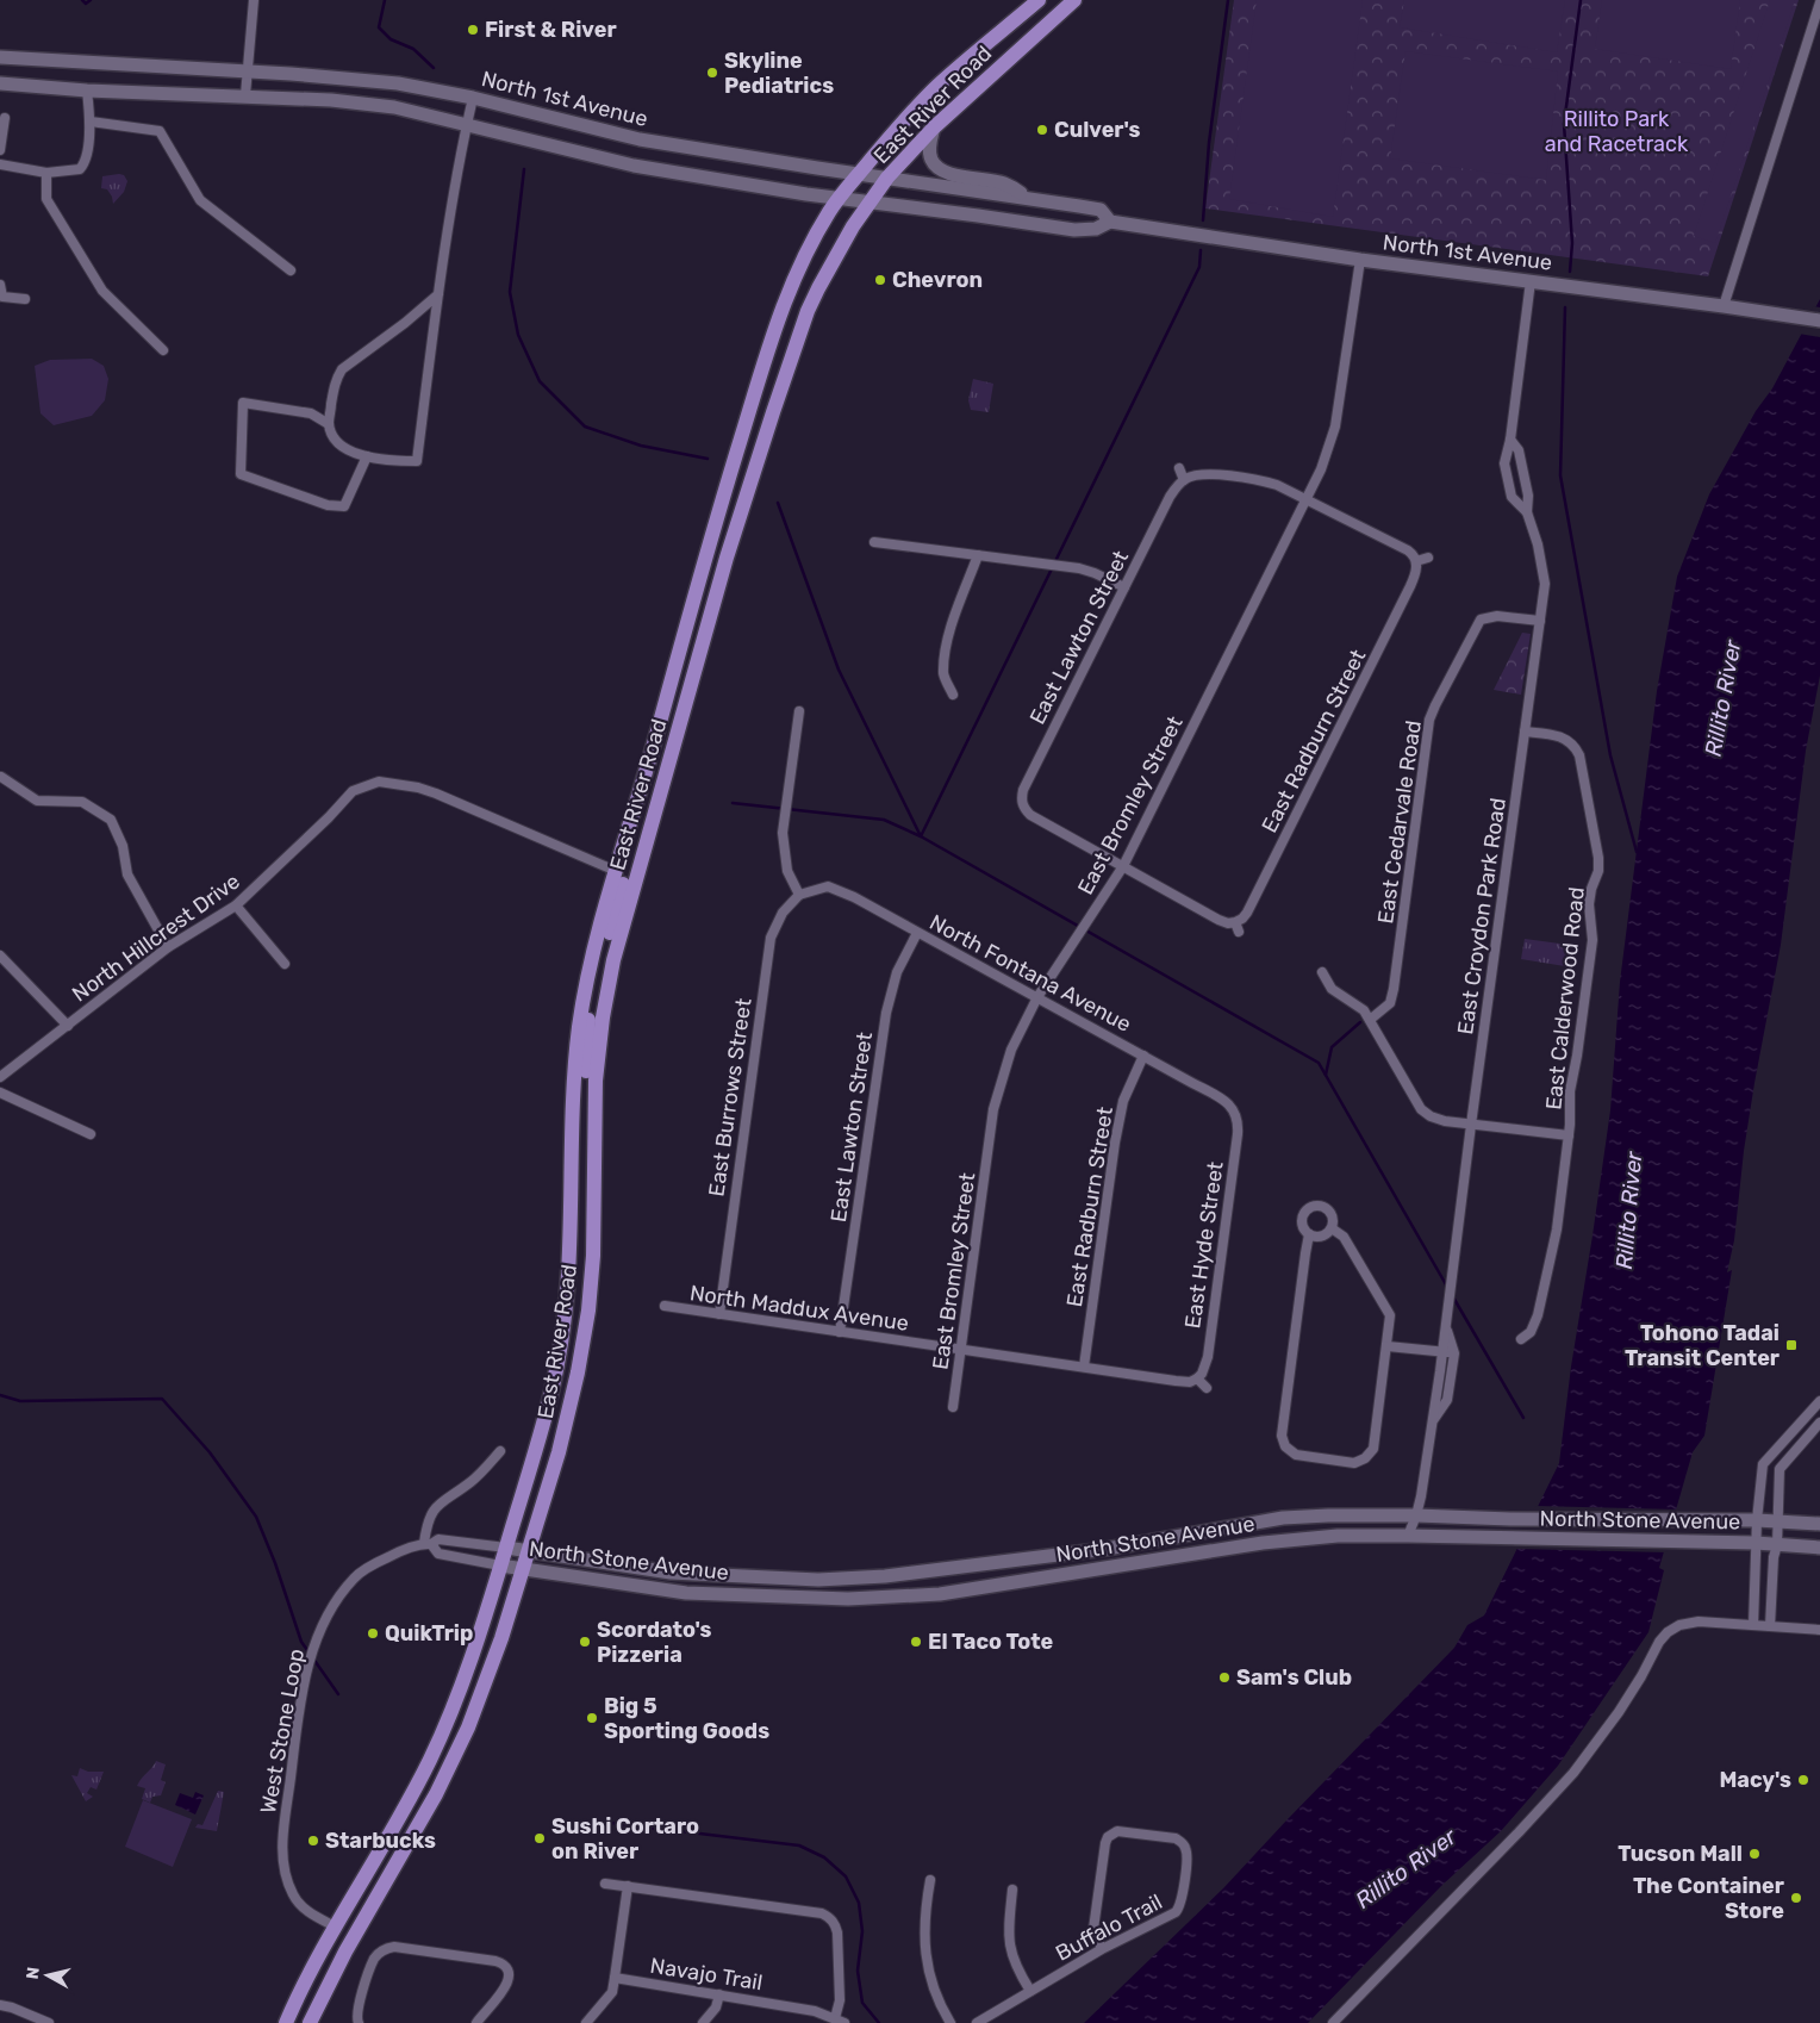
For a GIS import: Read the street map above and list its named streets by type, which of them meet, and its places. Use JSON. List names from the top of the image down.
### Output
{
  "streets": {
    "main road": ["North 1st Avenue", "East River Road", "North Stone Avenue"],
    "street": [
      "East Lawton Street",
      "East Radburn Street",
      "East Bromley Street",
      "East Cedarvale Road",
      "East Croydon Park Road",
      "North Hillcrest Drive",
      "North Fontana Avenue",
      "East Calderwood Road",
      "East Burrows Street",
      "East Hyde Street",
      "North Maddux Avenue",
      "West Stone Loop",
      "Buffalo Trail",
      "Navajo Trail"
    ]
  },
  "crossings": [
    ["North 1st Avenue", "East River Road"],
    ["North 1st Avenue", "East Bromley Street"],
    ["North 1st Avenue", "East Croydon Park Road"],
    ["East River Road", "North Hillcrest Drive"],
    ["East River Road", "North Stone Avenue"],
    ["East River Road", "West Stone Loop"],
    ["East Lawton Street", "East Bromley Street"],
    ["East Lawton Street", "North Fontana Avenue"],
    ["East Lawton Street", "North Maddux Avenue"],
    ["East Radburn Street", "North Fontana Avenue"],
    ["East Radburn Street", "North Maddux Avenue"],
    ["East Bromley Street", "North Fontana Avenue"],
    ["East Bromley Street", "North Maddux Avenue"],
    ["East Cedarvale Road", "East Croydon Park Road"],
    ["East Croydon Park Road", "East Calderwood Road"],
    ["East Croydon Park Road", "North Stone Avenue"],
    ["North Fontana Avenue", "East Burrows Street"],
    ["North Fontana Avenue", "East Hyde Street"],
    ["East Burrows Street", "North Maddux Avenue"],
    ["East Hyde Street", "North Maddux Avenue"],
    ["North Stone Avenue", "West Stone Loop"]
  ],
  "water": ["Rillito River"],
  "parks": ["Rillito Park and Racetrack"],
  "places": {
    "other": [
      "First & River",
      "Skyline Pediatrics",
      "Culver's",
      "Chevron",
      "QuikTrip",
      "Scordato's Pizzeria",
      "El Taco Tote",
      "Sam's Club",
      "Big 5 Sporting Goods",
      "Macy's",
      "Sushi Cortaro on River",
      "Starbucks",
      "Tucson Mall",
      "The Container Store"
    ],
    "transit": ["Tohono Tadai Transit Center"]
  },
  "north": "left"
}
